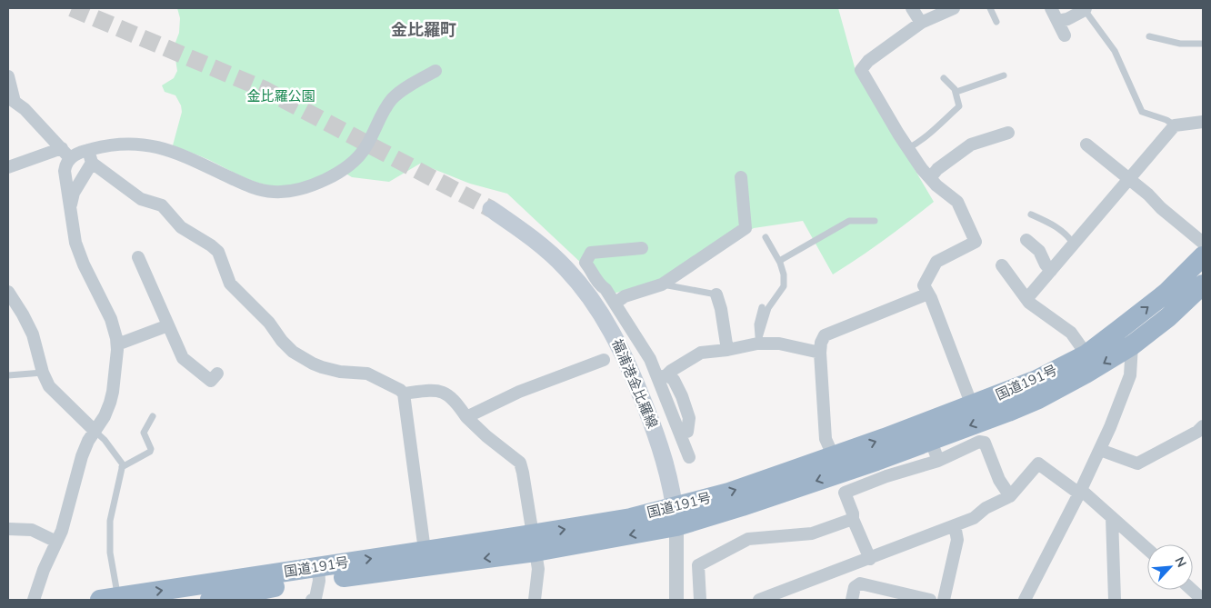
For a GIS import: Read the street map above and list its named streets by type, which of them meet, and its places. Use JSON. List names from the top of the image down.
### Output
{
  "streets": {
    "highway": ["国道191号"],
    "main road": ["福浦港金比羅線"]
  },
  "crossings": [
    ["国道191号", "福浦港金比羅線"]
  ],
  "districts": ["金比羅町"],
  "parks": ["金比羅公園"],
  "north": "top right"
}
